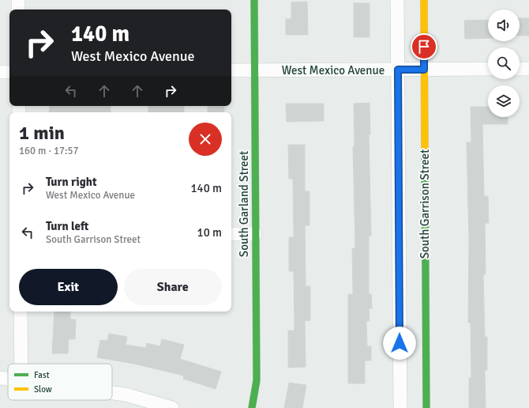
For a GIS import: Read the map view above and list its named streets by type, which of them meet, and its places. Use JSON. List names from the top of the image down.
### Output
{
  "streets": {
    "street": ["West Mexico Avenue", "South Garland Street", "South Garrison Street"]
  },
  "crossings": [
    ["West Mexico Avenue", "South Garland Street"],
    ["West Mexico Avenue", "South Garrison Street"]
  ],
  "legend": ["Fast", "Slow"],
  "page": {
    "turn": ["140 m", "West Mexico Avenue"],
    "heading": ["1 min", "160 m · 17:57"],
    "list": [
      {
        "name": "Turn right",
        "note": "West Mexico Avenue",
        "value": "140 m"
      },
      {
        "name": "Turn left",
        "note": "South Garrison Street",
        "value": "10 m"
      }
    ],
    "buttons": ["Exit", "Share"]
  }
}
